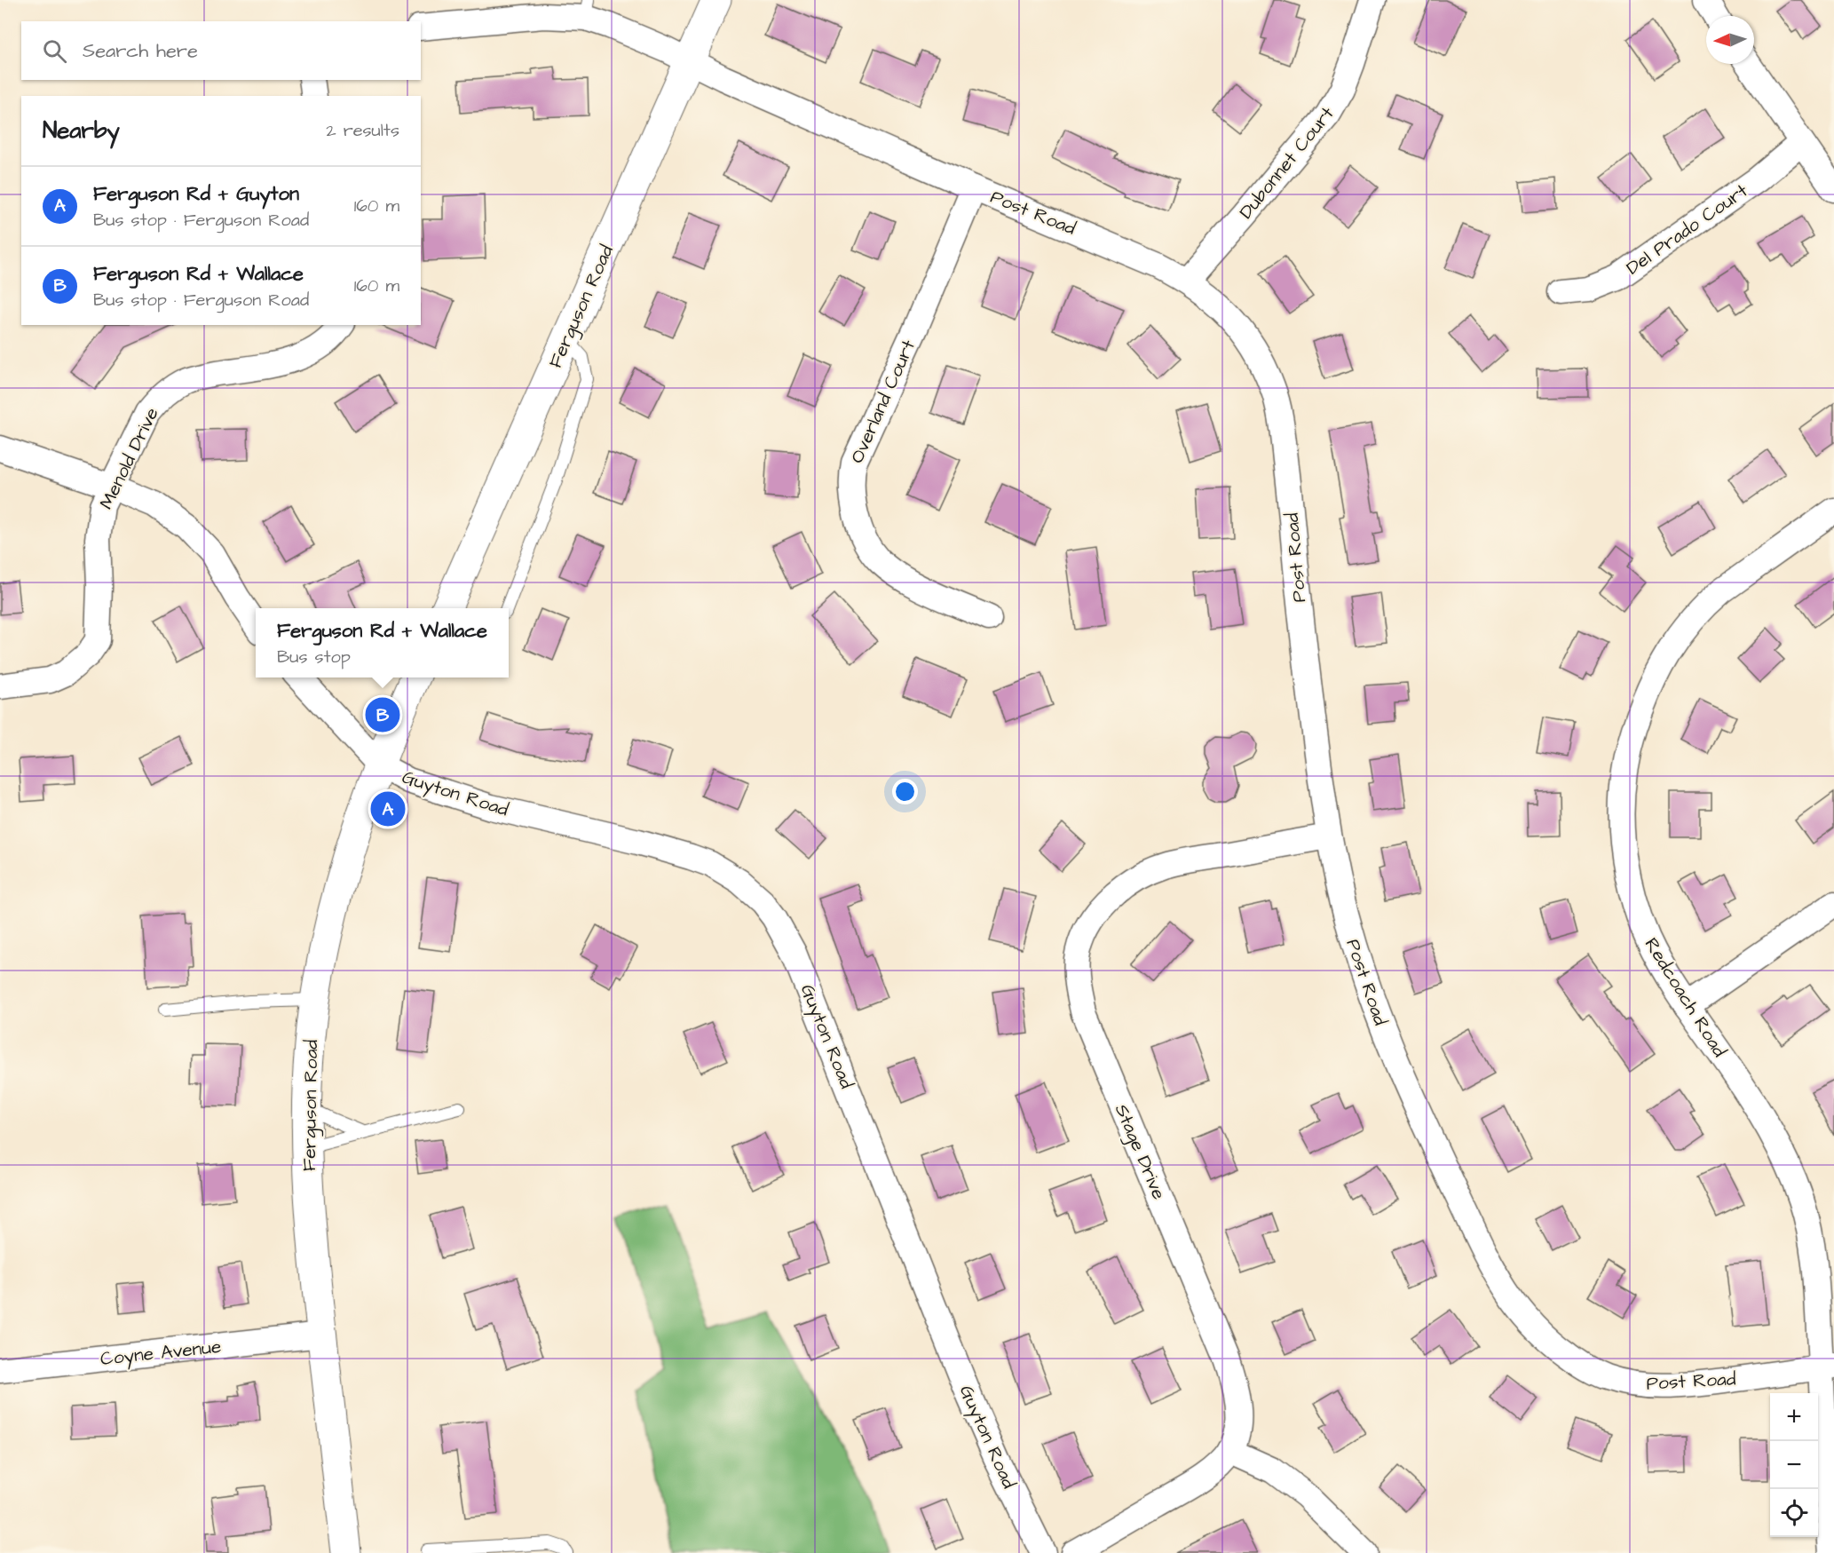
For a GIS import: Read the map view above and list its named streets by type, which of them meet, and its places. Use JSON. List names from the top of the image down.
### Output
{
  "streets": {
    "street": [
      "Dubonnet Court",
      "Post Road",
      "Del Prado Court",
      "Ferguson Road",
      "Overland Court",
      "Menold Drive",
      "Guyton Road",
      "Redcoach Road",
      "Stage Drive",
      "Coyne Avenue"
    ]
  },
  "crossings": [
    ["Dubonnet Court", "Post Road"],
    ["Post Road", "Ferguson Road"],
    ["Post Road", "Overland Court"],
    ["Post Road", "Redcoach Road"],
    ["Post Road", "Stage Drive"],
    ["Ferguson Road", "Guyton Road"],
    ["Ferguson Road", "Coyne Avenue"]
  ],
  "north": "left",
  "page": {
    "search": "Search here",
    "heading": ["Nearby", "2 results"],
    "list": [
      {
        "mark": "A",
        "name": "Ferguson Rd + Guyton",
        "note": "Bus stop · Ferguson Road",
        "value": "160 m"
      },
      {
        "mark": "B",
        "name": "Ferguson Rd + Wallace",
        "note": "Bus stop · Ferguson Road",
        "value": "160 m"
      }
    ],
    "popup": ["Ferguson Rd + Wallace", "Bus stop"],
    "pins": ["B", "A"],
    "map_buttons": ["+", "−"]
  }
}
